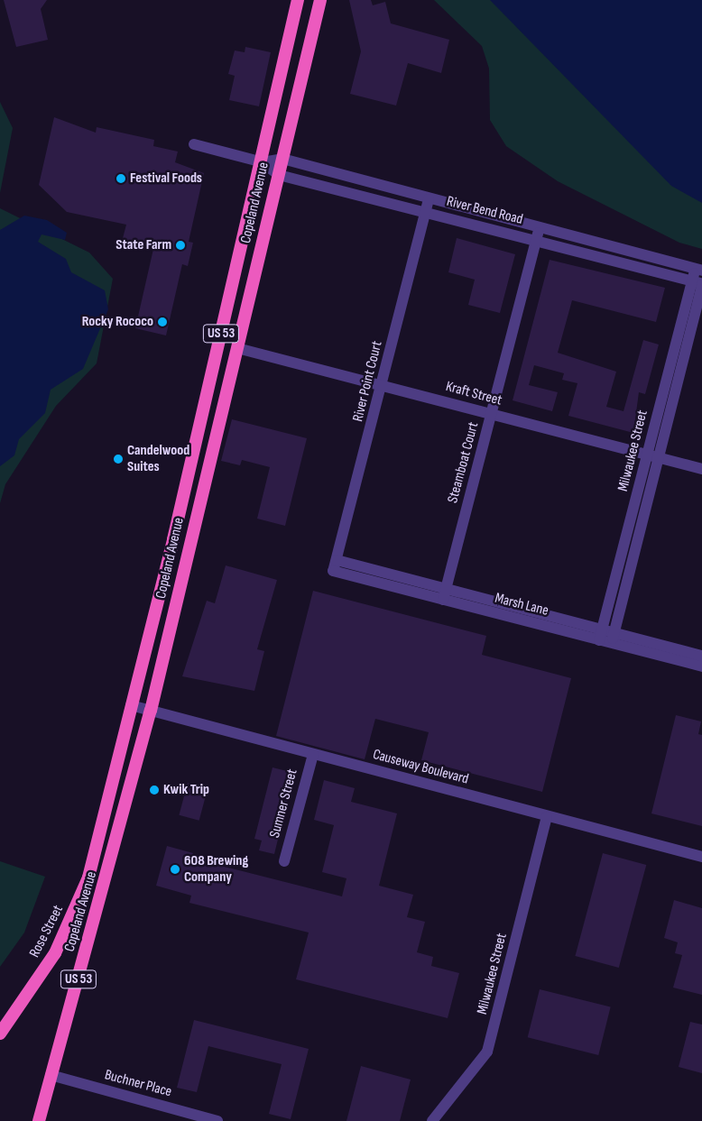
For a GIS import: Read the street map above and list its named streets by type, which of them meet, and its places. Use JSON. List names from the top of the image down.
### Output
{
  "streets": {
    "highway": ["Copeland Avenue", "US 53", "Rose Street"],
    "street": [
      "River Bend Road",
      "River Point Court",
      "Kraft Street",
      "Milwaukee Street",
      "Steamboat Court",
      "Marsh Lane",
      "Causeway Boulevard",
      "Sumner Street",
      "Buchner Place"
    ]
  },
  "crossings": [
    ["Copeland Avenue", "River Bend Road"],
    ["Copeland Avenue", "Kraft Street"],
    ["Copeland Avenue", "Causeway Boulevard"],
    ["Copeland Avenue", "Rose Street"],
    ["Copeland Avenue", "Buchner Place"],
    ["River Bend Road", "River Point Court"],
    ["River Bend Road", "Milwaukee Street"],
    ["River Bend Road", "Steamboat Court"],
    ["River Point Court", "Kraft Street"],
    ["River Point Court", "Marsh Lane"],
    ["Kraft Street", "Milwaukee Street"],
    ["Kraft Street", "Steamboat Court"],
    ["Milwaukee Street", "Marsh Lane"],
    ["Milwaukee Street", "Causeway Boulevard"],
    ["Steamboat Court", "Marsh Lane"],
    ["Causeway Boulevard", "Sumner Street"]
  ],
  "places": [
    "Festival Foods",
    "State Farm",
    "Rocky Rococo",
    "Candelwood Suites",
    "Kwik Trip",
    "608 Brewing Company"
  ]
}
